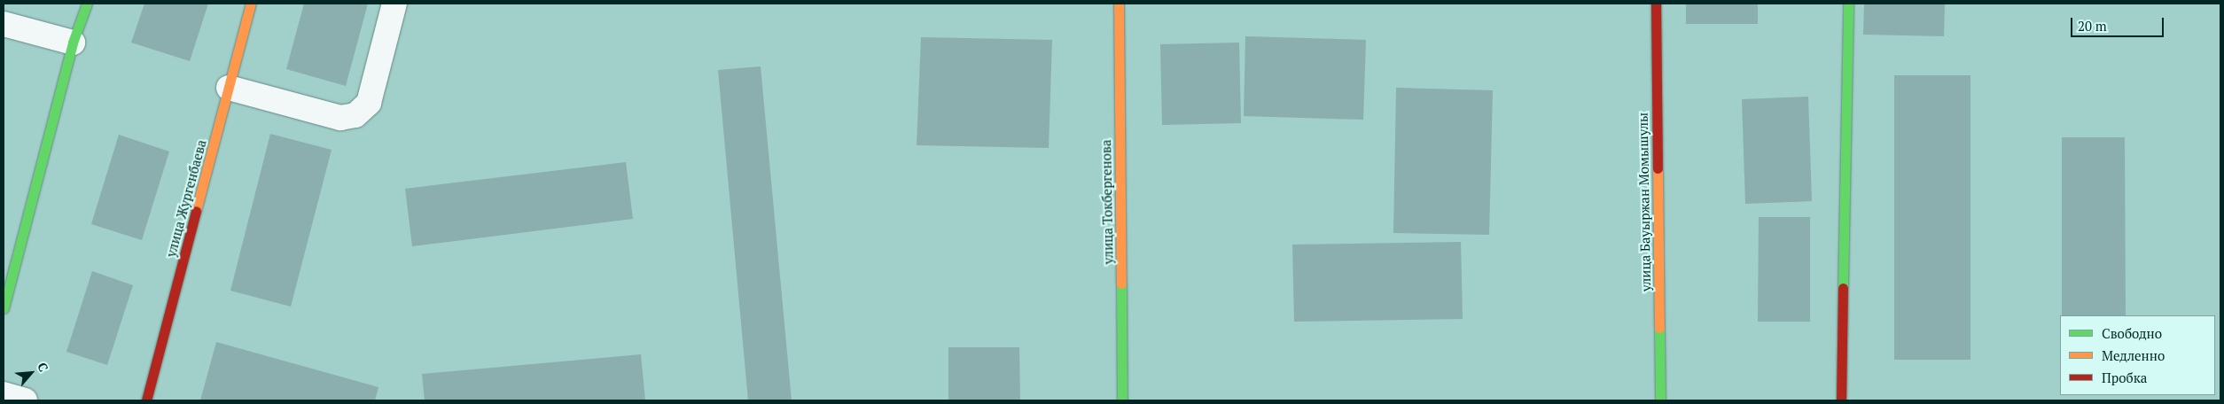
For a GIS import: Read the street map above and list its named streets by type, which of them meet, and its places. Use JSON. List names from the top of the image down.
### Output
{
  "streets": {
    "street": ["улица Жургенбаева", "улица Токбергенова", "улица Бауыржан Момышулы"]
  },
  "legend": ["Свободно", "Медленно", "Пробка"],
  "scale_bar": "20 m",
  "north": "top right"
}
